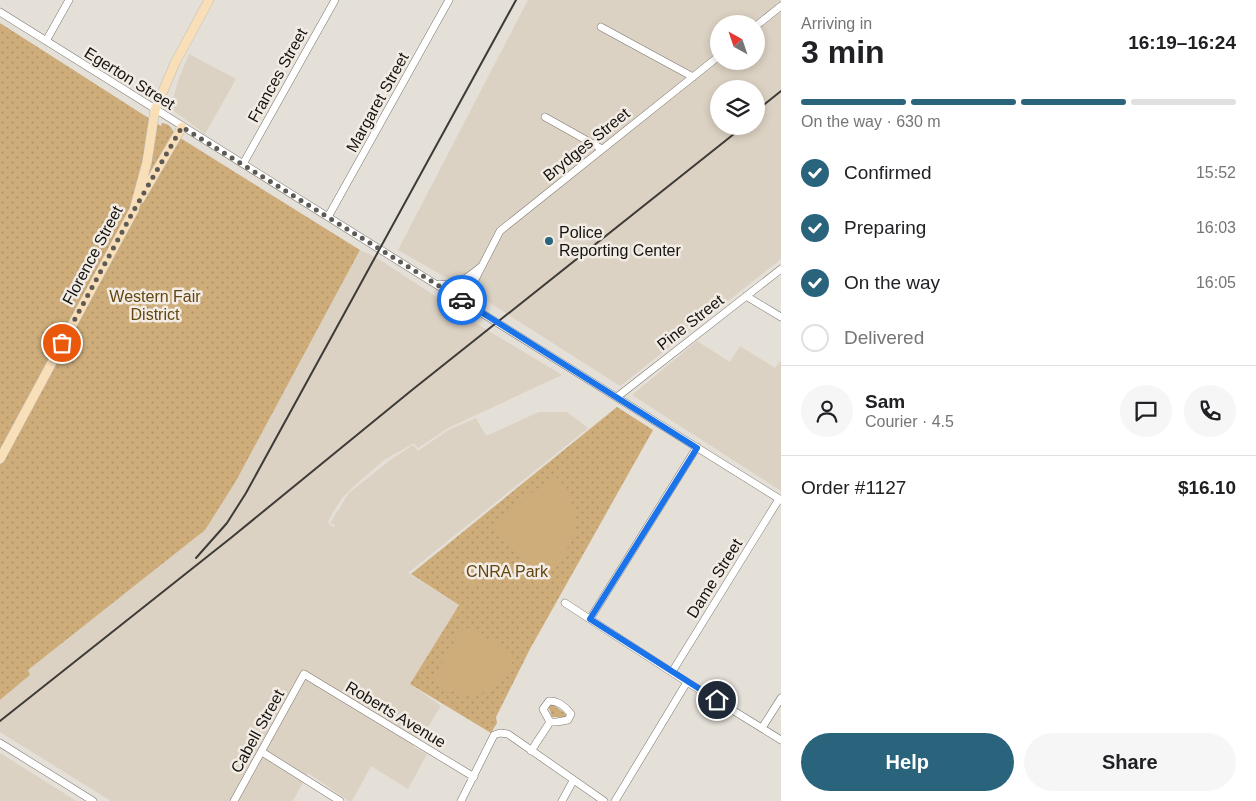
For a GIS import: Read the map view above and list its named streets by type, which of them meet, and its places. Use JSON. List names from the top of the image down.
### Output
{
  "streets": {
    "main road": ["Florence Street"],
    "street": [
      "Frances Street",
      "Egerton Street",
      "Margaret Street",
      "Brydges Street",
      "Pine Street",
      "Dame Street",
      "Roberts Avenue",
      "Cabell Street"
    ]
  },
  "crossings": [
    ["Frances Street", "Egerton Street"],
    ["Egerton Street", "Margaret Street"],
    ["Egerton Street", "Brydges Street"],
    ["Egerton Street", "Florence Street"],
    ["Egerton Street", "Pine Street"],
    ["Egerton Street", "Dame Street"],
    ["Roberts Avenue", "Cabell Street"]
  ],
  "parks": ["Western Fair District", "CNRA Park"],
  "places": ["Police Reporting Center"],
  "north": "top left",
  "page": {
    "heading": ["3 min", "Arriving in", "16:19–16:24"],
    "panel": [
      "Sam",
      "Courier · 4.5",
      "Order #1127",
      "$16.10"
    ],
    "bar": "On the way · 630 m",
    "list": [
      ["Confirmed", "15:52"],
      ["Preparing", "16:03"],
      ["On the way", "16:05"],
      "Delivered"
    ],
    "buttons": ["Help", "Share"]
  }
}
